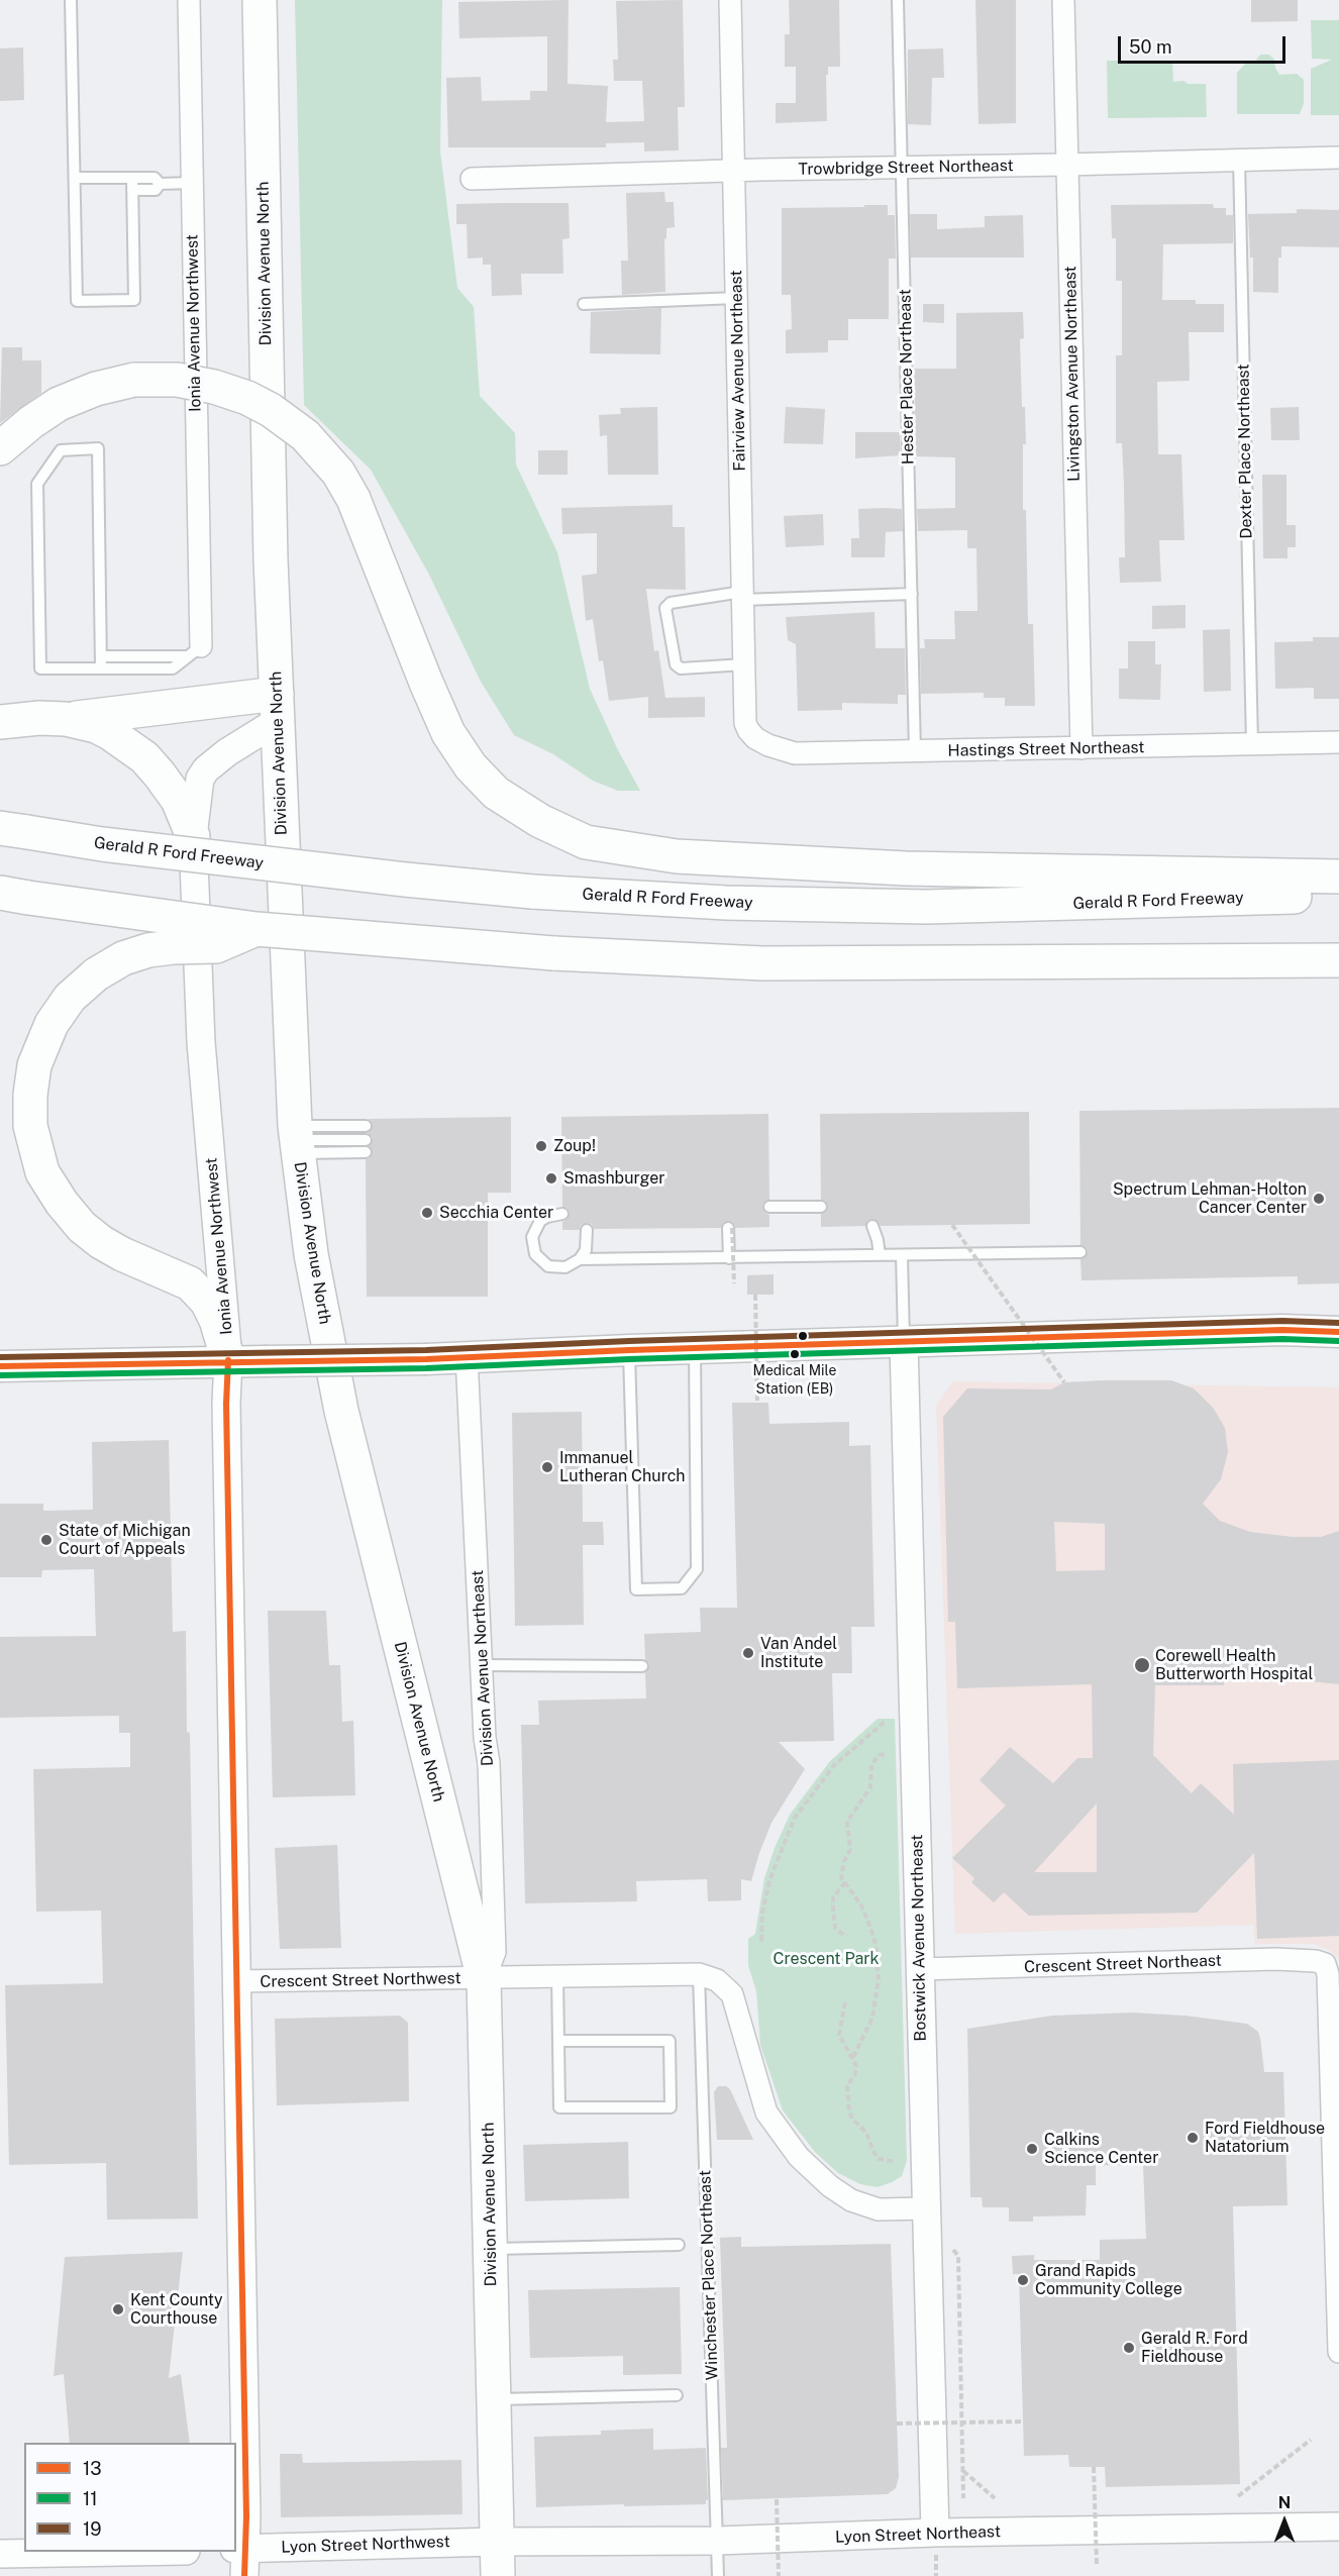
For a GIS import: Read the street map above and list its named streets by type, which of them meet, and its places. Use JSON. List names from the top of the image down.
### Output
{
  "streets": {
    "main road": ["Division Avenue North", "Gerald R Ford Freeway"],
    "street": [
      "Trowbridge Street Northeast",
      "Ionia Avenue Northwest",
      "Fairview Avenue Northeast",
      "Livingston Avenue Northeast",
      "Hastings Street Northeast",
      "Division Avenue Northeast",
      "Bostwick Avenue Northeast",
      "Crescent Street Northeast",
      "Crescent Street Northwest",
      "Lyon Street Northeast",
      "Lyon Street Northwest"
    ],
    "lane": ["Hester Place Northeast", "Dexter Place Northeast", "Winchester Place Northeast"]
  },
  "crossings": [
    ["Trowbridge Street Northeast", "Fairview Avenue Northeast"],
    ["Trowbridge Street Northeast", "Livingston Avenue Northeast"],
    ["Trowbridge Street Northeast", "Hester Place Northeast"],
    ["Trowbridge Street Northeast", "Dexter Place Northeast"],
    ["Division Avenue North", "Ionia Avenue Northwest"],
    ["Division Avenue North", "Division Avenue Northeast"],
    ["Division Avenue North", "Crescent Street Northwest"],
    ["Division Avenue North", "Lyon Street Northeast"],
    ["Division Avenue North", "Lyon Street Northwest"],
    ["Ionia Avenue Northwest", "Crescent Street Northwest"],
    ["Ionia Avenue Northwest", "Lyon Street Northwest"],
    ["Fairview Avenue Northeast", "Hastings Street Northeast"],
    ["Livingston Avenue Northeast", "Hastings Street Northeast"],
    ["Hester Place Northeast", "Hastings Street Northeast"],
    ["Dexter Place Northeast", "Hastings Street Northeast"],
    ["Division Avenue Northeast", "Crescent Street Northwest"],
    ["Bostwick Avenue Northeast", "Crescent Street Northeast"],
    ["Bostwick Avenue Northeast", "Lyon Street Northeast"],
    ["Winchester Place Northeast", "Lyon Street Northeast"],
    ["Lyon Street Northeast", "Lyon Street Northwest"]
  ],
  "parks": ["Crescent Park"],
  "places": [
    "Zoup!",
    "Smashburger",
    "Spectrum Lehman-Holton Cancer Center",
    "Secchia Center",
    "Medical Mile Station (EB)",
    "Immanuel Lutheran Church",
    "State of Michigan Court of Appeals",
    "Van Andel Institute",
    "Corewell Health Butterworth Hospital",
    "Ford Fieldhouse Natatorium",
    "Calkins Science Center",
    "Grand Rapids Community College",
    "Kent County Courthouse",
    "Gerald R. Ford Fieldhouse"
  ],
  "lines": ["transit line 19", "transit line 13", "transit line 11"],
  "legend": ["13", "11", "19"],
  "scale_bar": "50 m",
  "north": "top"
}
